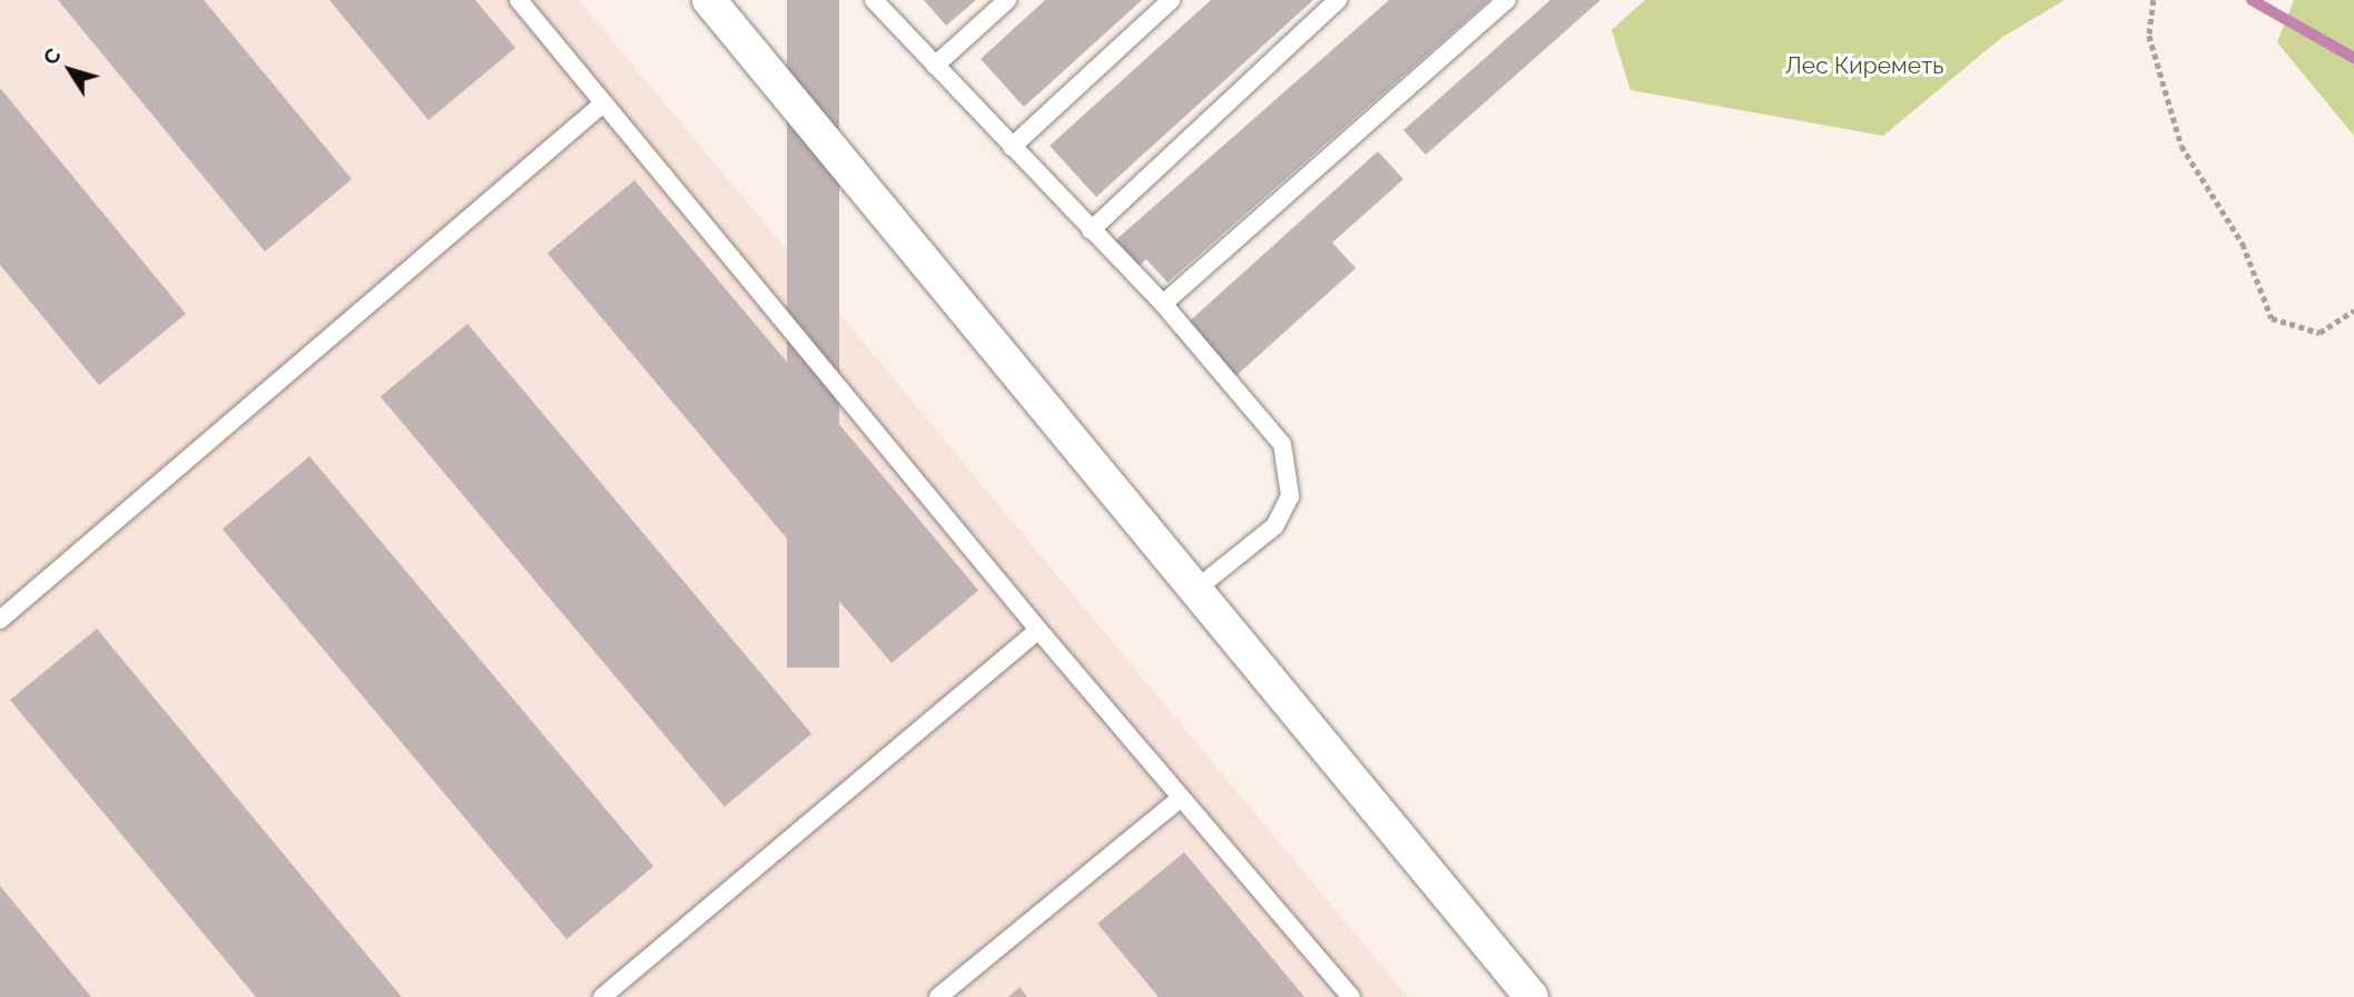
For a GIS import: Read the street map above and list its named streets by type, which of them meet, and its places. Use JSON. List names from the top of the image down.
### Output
{
  "parks": ["Лес Киреметь"],
  "north": "top left"
}
